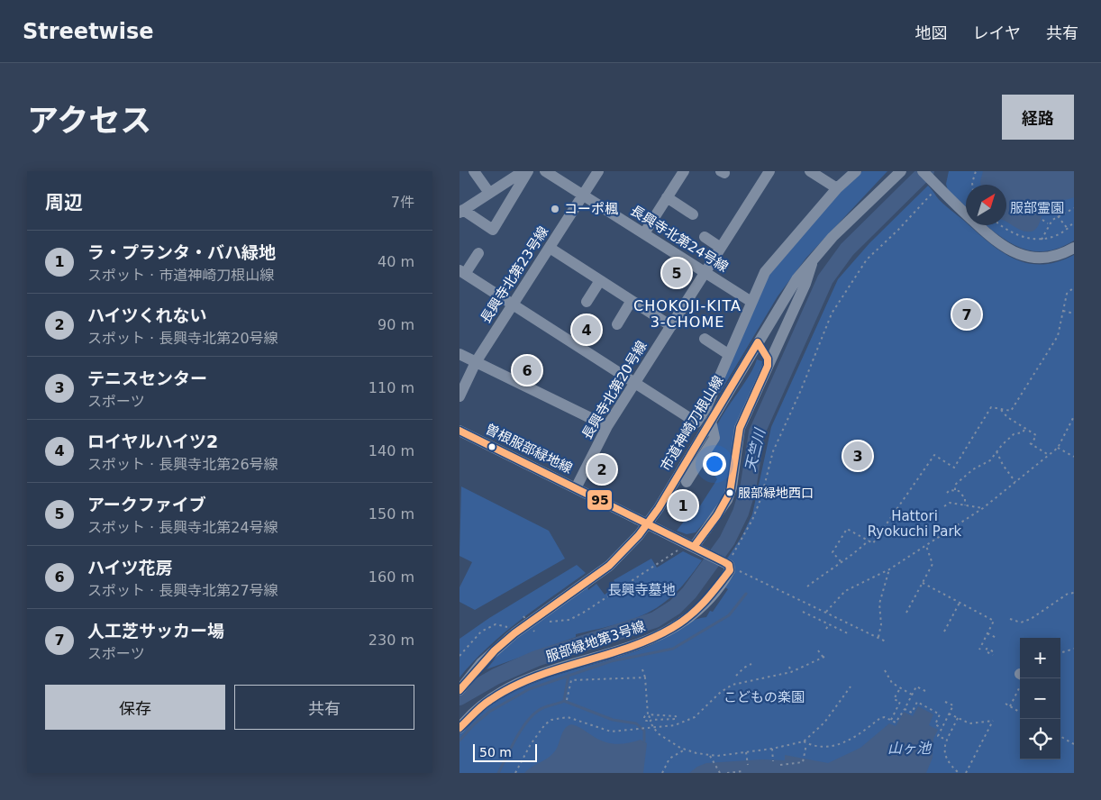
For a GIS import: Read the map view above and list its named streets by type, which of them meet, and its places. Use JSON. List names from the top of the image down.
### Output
{
  "streets": {
    "street": [
      "長興寺北第24号線",
      "長興寺北第23号線",
      "長興寺北第20号線",
      "市道神崎刀根山線",
      "曽根服部緑地線",
      "服部緑地第3号線"
    ]
  },
  "crossings": [
    ["長興寺北第24号線", "長興寺北第23号線"],
    ["長興寺北第24号線", "長興寺北第20号線"],
    ["長興寺北第20号線", "曽根服部緑地線"],
    ["曽根服部緑地線", "服部緑地第3号線"]
  ],
  "districts": ["CHOKOJI-KITA 3-CHOME"],
  "water": ["天竺川", "山ヶ池"],
  "parks": [
    "服部霊園",
    "Hattori Ryokuchi Park",
    "長興寺墓地",
    "こどもの楽園"
  ],
  "places": ["コーポ楓", "服部緑地西口"],
  "lines": ["transit line 95"],
  "scale_bar": "50 m",
  "north": "top right",
  "page": {
    "header": "Streetwise",
    "nav": ["地図", "レイヤ", "共有"],
    "title": "アクセス",
    "buttons": [
      "経路",
      ["保存", "共有"]
    ],
    "heading": ["周辺", "7件"],
    "list": [
      {
        "mark": "1",
        "name": "ラ・プランタ・バハ緑地",
        "note": "スポット · 市道神崎刀根山線",
        "value": "40 m"
      },
      {
        "mark": "2",
        "name": "ハイツくれない",
        "note": "スポット · 長興寺北第20号線",
        "value": "90 m"
      },
      {
        "mark": "3",
        "name": "テニスセンター",
        "note": "スポーツ",
        "value": "110 m"
      },
      {
        "mark": "4",
        "name": "ロイヤルハイツ2",
        "note": "スポット · 長興寺北第26号線",
        "value": "140 m"
      },
      {
        "mark": "5",
        "name": "アークファイブ",
        "note": "スポット · 長興寺北第24号線",
        "value": "150 m"
      },
      {
        "mark": "6",
        "name": "ハイツ花房",
        "note": "スポット · 長興寺北第27号線",
        "value": "160 m"
      },
      {
        "mark": "7",
        "name": "人工芝サッカー場",
        "note": "スポーツ",
        "value": "230 m"
      }
    ],
    "pins": [
      "5",
      "7",
      "4",
      "6",
      "3",
      "2",
      "1"
    ],
    "map_buttons": ["+", "−"],
    "scale": "50 m"
  }
}
